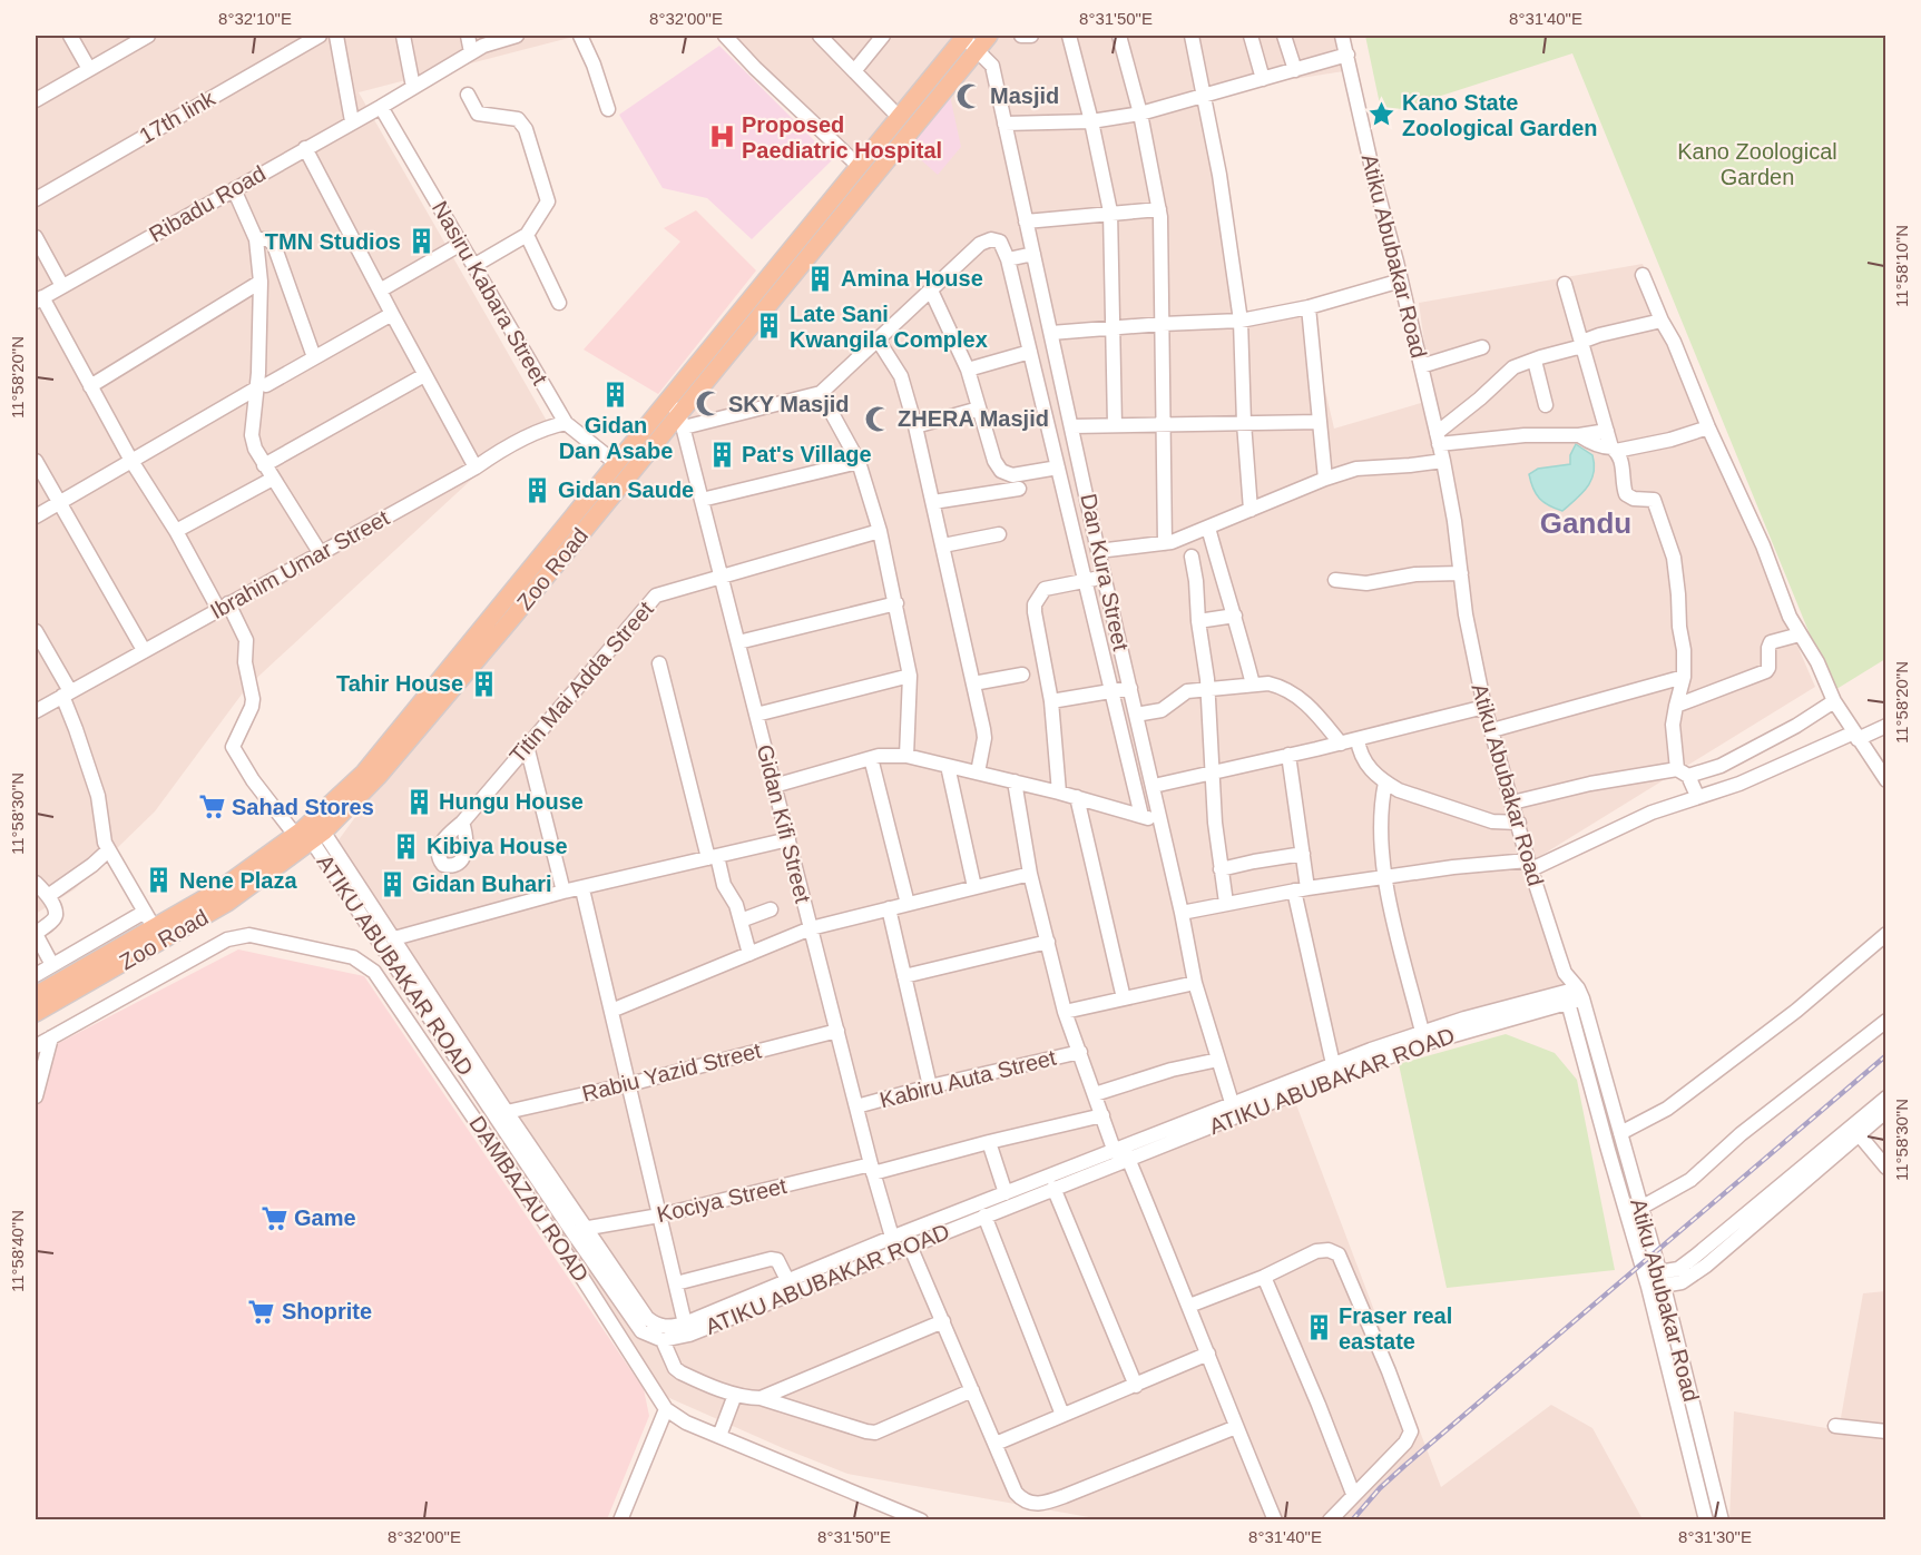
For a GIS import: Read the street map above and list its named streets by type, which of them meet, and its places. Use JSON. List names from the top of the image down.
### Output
{
  "streets": {
    "main road": ["Zoo Road"],
    "street": [
      "17th link",
      "Ribadu Road",
      "Atiku Abubakar Road",
      "Nasiru Kabara Street",
      "Ibrahim Umar Street",
      "Dan Kura Street",
      "Titin Mai Adda Street",
      "Gidan Kifi Street",
      "ATIKU ABUBAKAR ROAD",
      "Rabiu Yazid Street",
      "Kabiru Auta Street",
      "DAMBAZAU ROAD",
      "Kociya Street"
    ]
  },
  "crossings": [
    ["Ribadu Road", "Nasiru Kabara Street"],
    ["Atiku Abubakar Road", "ATIKU ABUBAKAR ROAD"],
    ["Nasiru Kabara Street", "Ibrahim Umar Street"],
    ["Nasiru Kabara Street", "Zoo Road"],
    ["Zoo Road", "Dan Kura Street"],
    ["Zoo Road", "Gidan Kifi Street"],
    ["Zoo Road", "ATIKU ABUBAKAR ROAD"],
    ["Dan Kura Street", "ATIKU ABUBAKAR ROAD"],
    ["Titin Mai Adda Street", "Gidan Kifi Street"],
    ["Gidan Kifi Street", "ATIKU ABUBAKAR ROAD"],
    ["Gidan Kifi Street", "Rabiu Yazid Street"],
    ["Gidan Kifi Street", "Kabiru Auta Street"],
    ["Gidan Kifi Street", "Kociya Street"],
    ["ATIKU ABUBAKAR ROAD", "Kociya Street"],
    ["DAMBAZAU ROAD", "Kociya Street"]
  ],
  "districts": ["Gandu"],
  "parks": ["Kano Zoological Garden"],
  "places": {
    "mosque": ["Masjid", "SKY Masjid", "ZHERA Masjid"],
    "place": ["Kano State Zoological Garden"],
    "hospital": ["Proposed Paediatric Hospital"],
    "building": [
      "TMN Studios",
      "Amina House",
      "Late Sani Kwangila Complex",
      "Gidan Dan Asabe",
      "Pat's Village",
      "Gidan Saude",
      "Tahir House",
      "Hungu House",
      "Kibiya House",
      "Nene Plaza",
      "Gidan Buhari",
      "Fraser real eastate"
    ],
    "supermarket": ["Sahad Stores", "Game", "Shoprite"]
  },
  "coordinates": [
    "8°32'10\"E",
    "8°32'00\"E",
    "8°31'50\"E",
    "8°31'40\"E",
    "11°58'10\"N",
    "11°58'20\"N",
    "11°58'30\"N",
    "11°58'40\"N",
    "8°31'30\"E"
  ]
}
